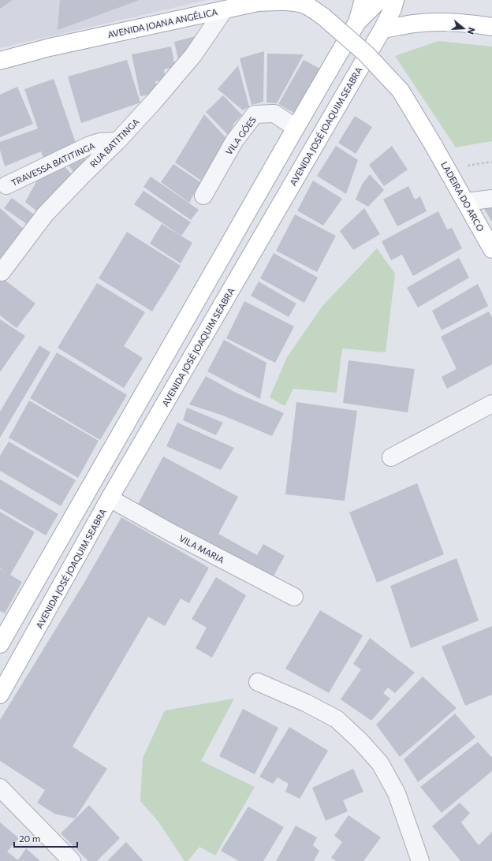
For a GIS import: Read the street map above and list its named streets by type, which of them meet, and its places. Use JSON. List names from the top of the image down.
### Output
{
  "streets": {
    "main road": ["AVENIDA JOANA ANGÉLICA", "AVENIDA JOSÉ JOAQUIM SEABRA", "LADEIRA DO ARCO"],
    "street": [
      "VILA GÓES",
      "RUA BATITINGA",
      "TRAVESSA BATITINGA",
      "VILA MARIA"
    ]
  },
  "crossings": [
    ["AVENIDA JOANA ANGÉLICA", "RUA BATITINGA"],
    ["AVENIDA JOANA ANGÉLICA", "LADEIRA DO ARCO"],
    ["AVENIDA JOSÉ JOAQUIM SEABRA", "VILA MARIA"],
    ["RUA BATITINGA", "TRAVESSA BATITINGA"]
  ],
  "scale_bar": "20 m",
  "north": "right"
}
